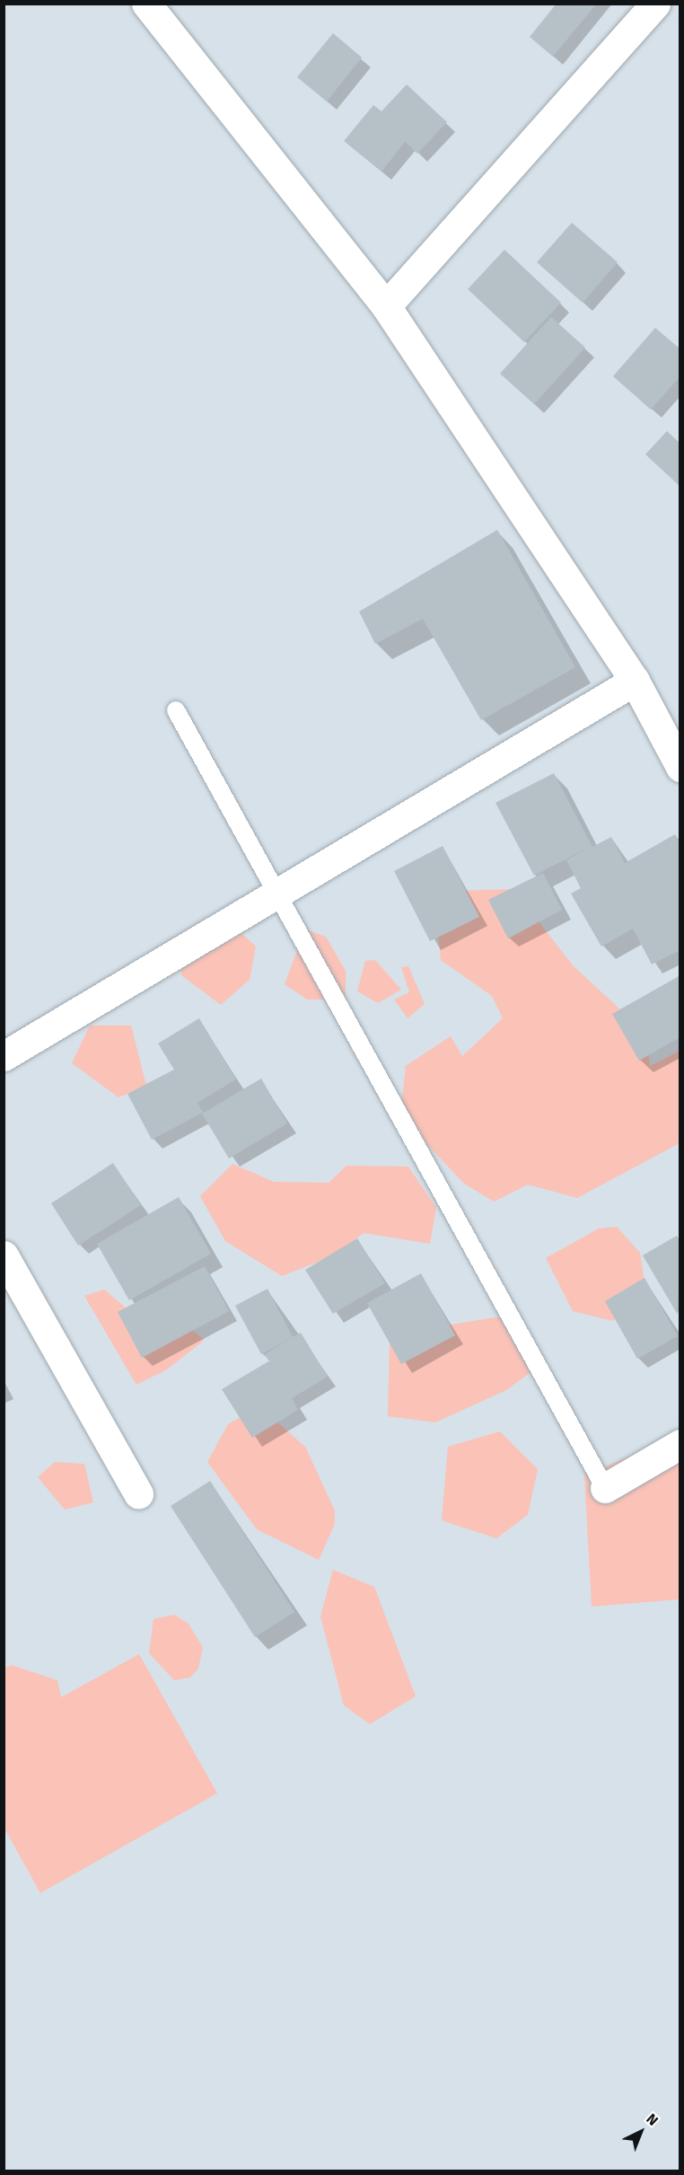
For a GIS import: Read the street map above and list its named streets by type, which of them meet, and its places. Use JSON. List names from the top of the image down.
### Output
{
  "north": "top right"
}
